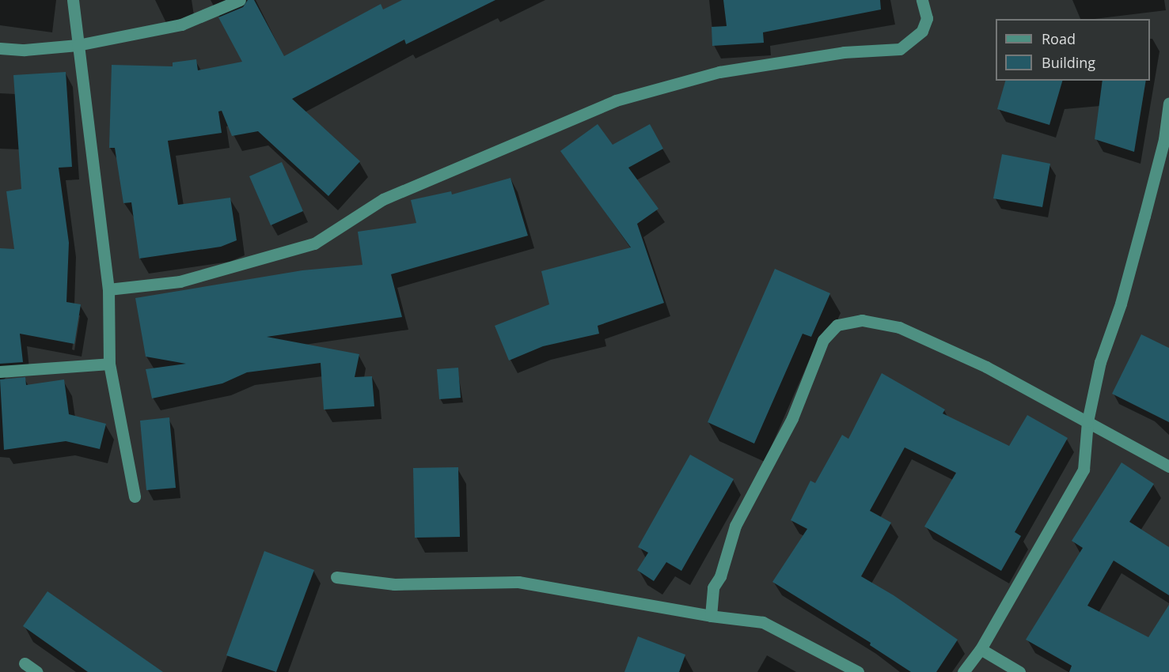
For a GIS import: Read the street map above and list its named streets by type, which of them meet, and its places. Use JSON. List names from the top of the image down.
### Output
{
  "legend": ["Road", "Building"]
}
